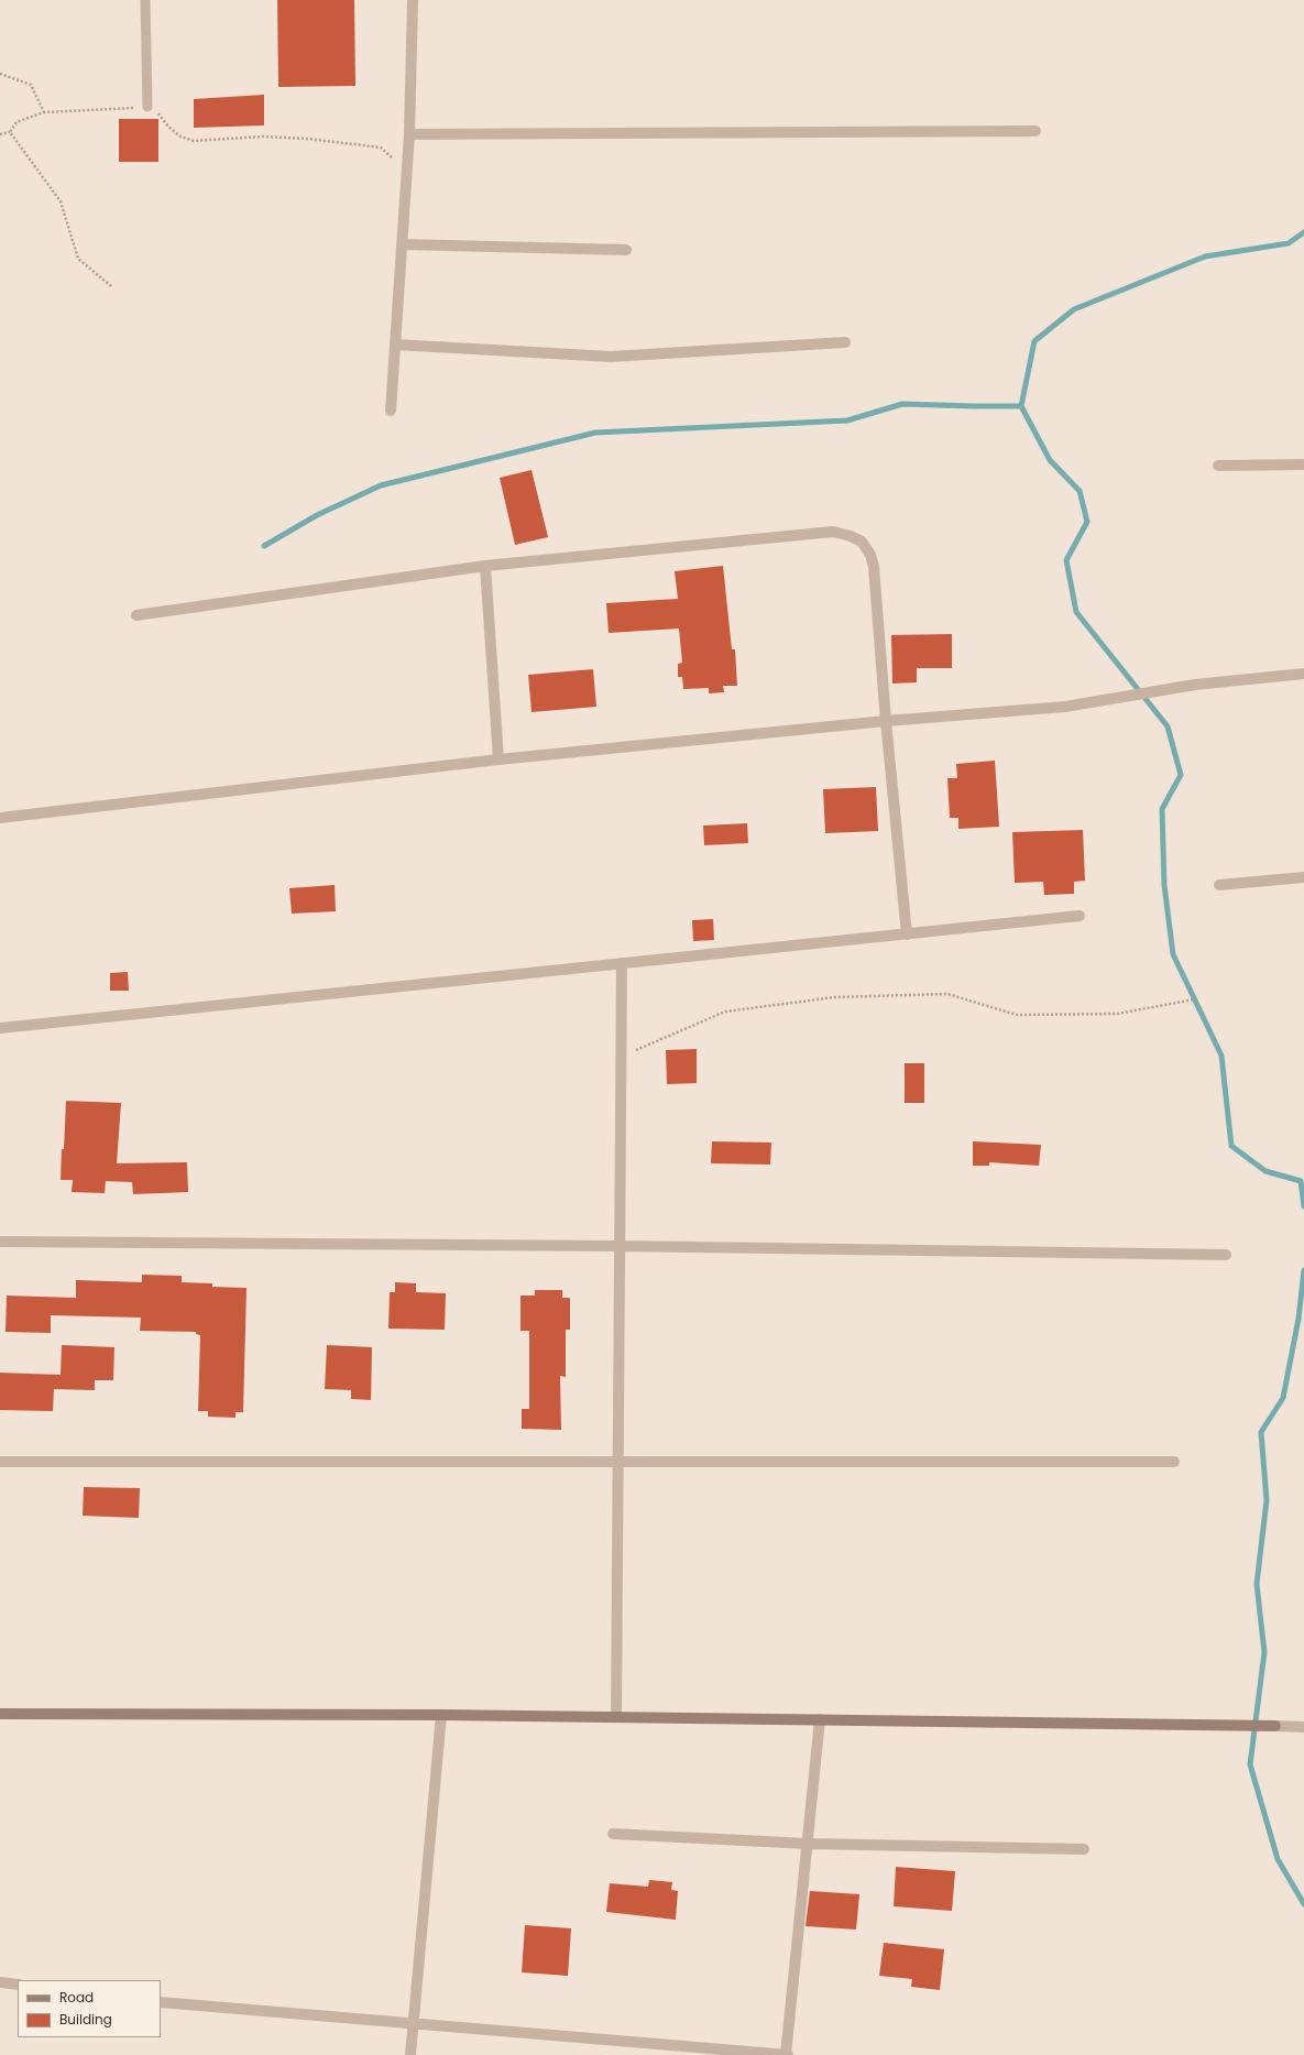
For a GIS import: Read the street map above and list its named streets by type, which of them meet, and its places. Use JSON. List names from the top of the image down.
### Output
{
  "legend": ["Road", "Building"]
}
